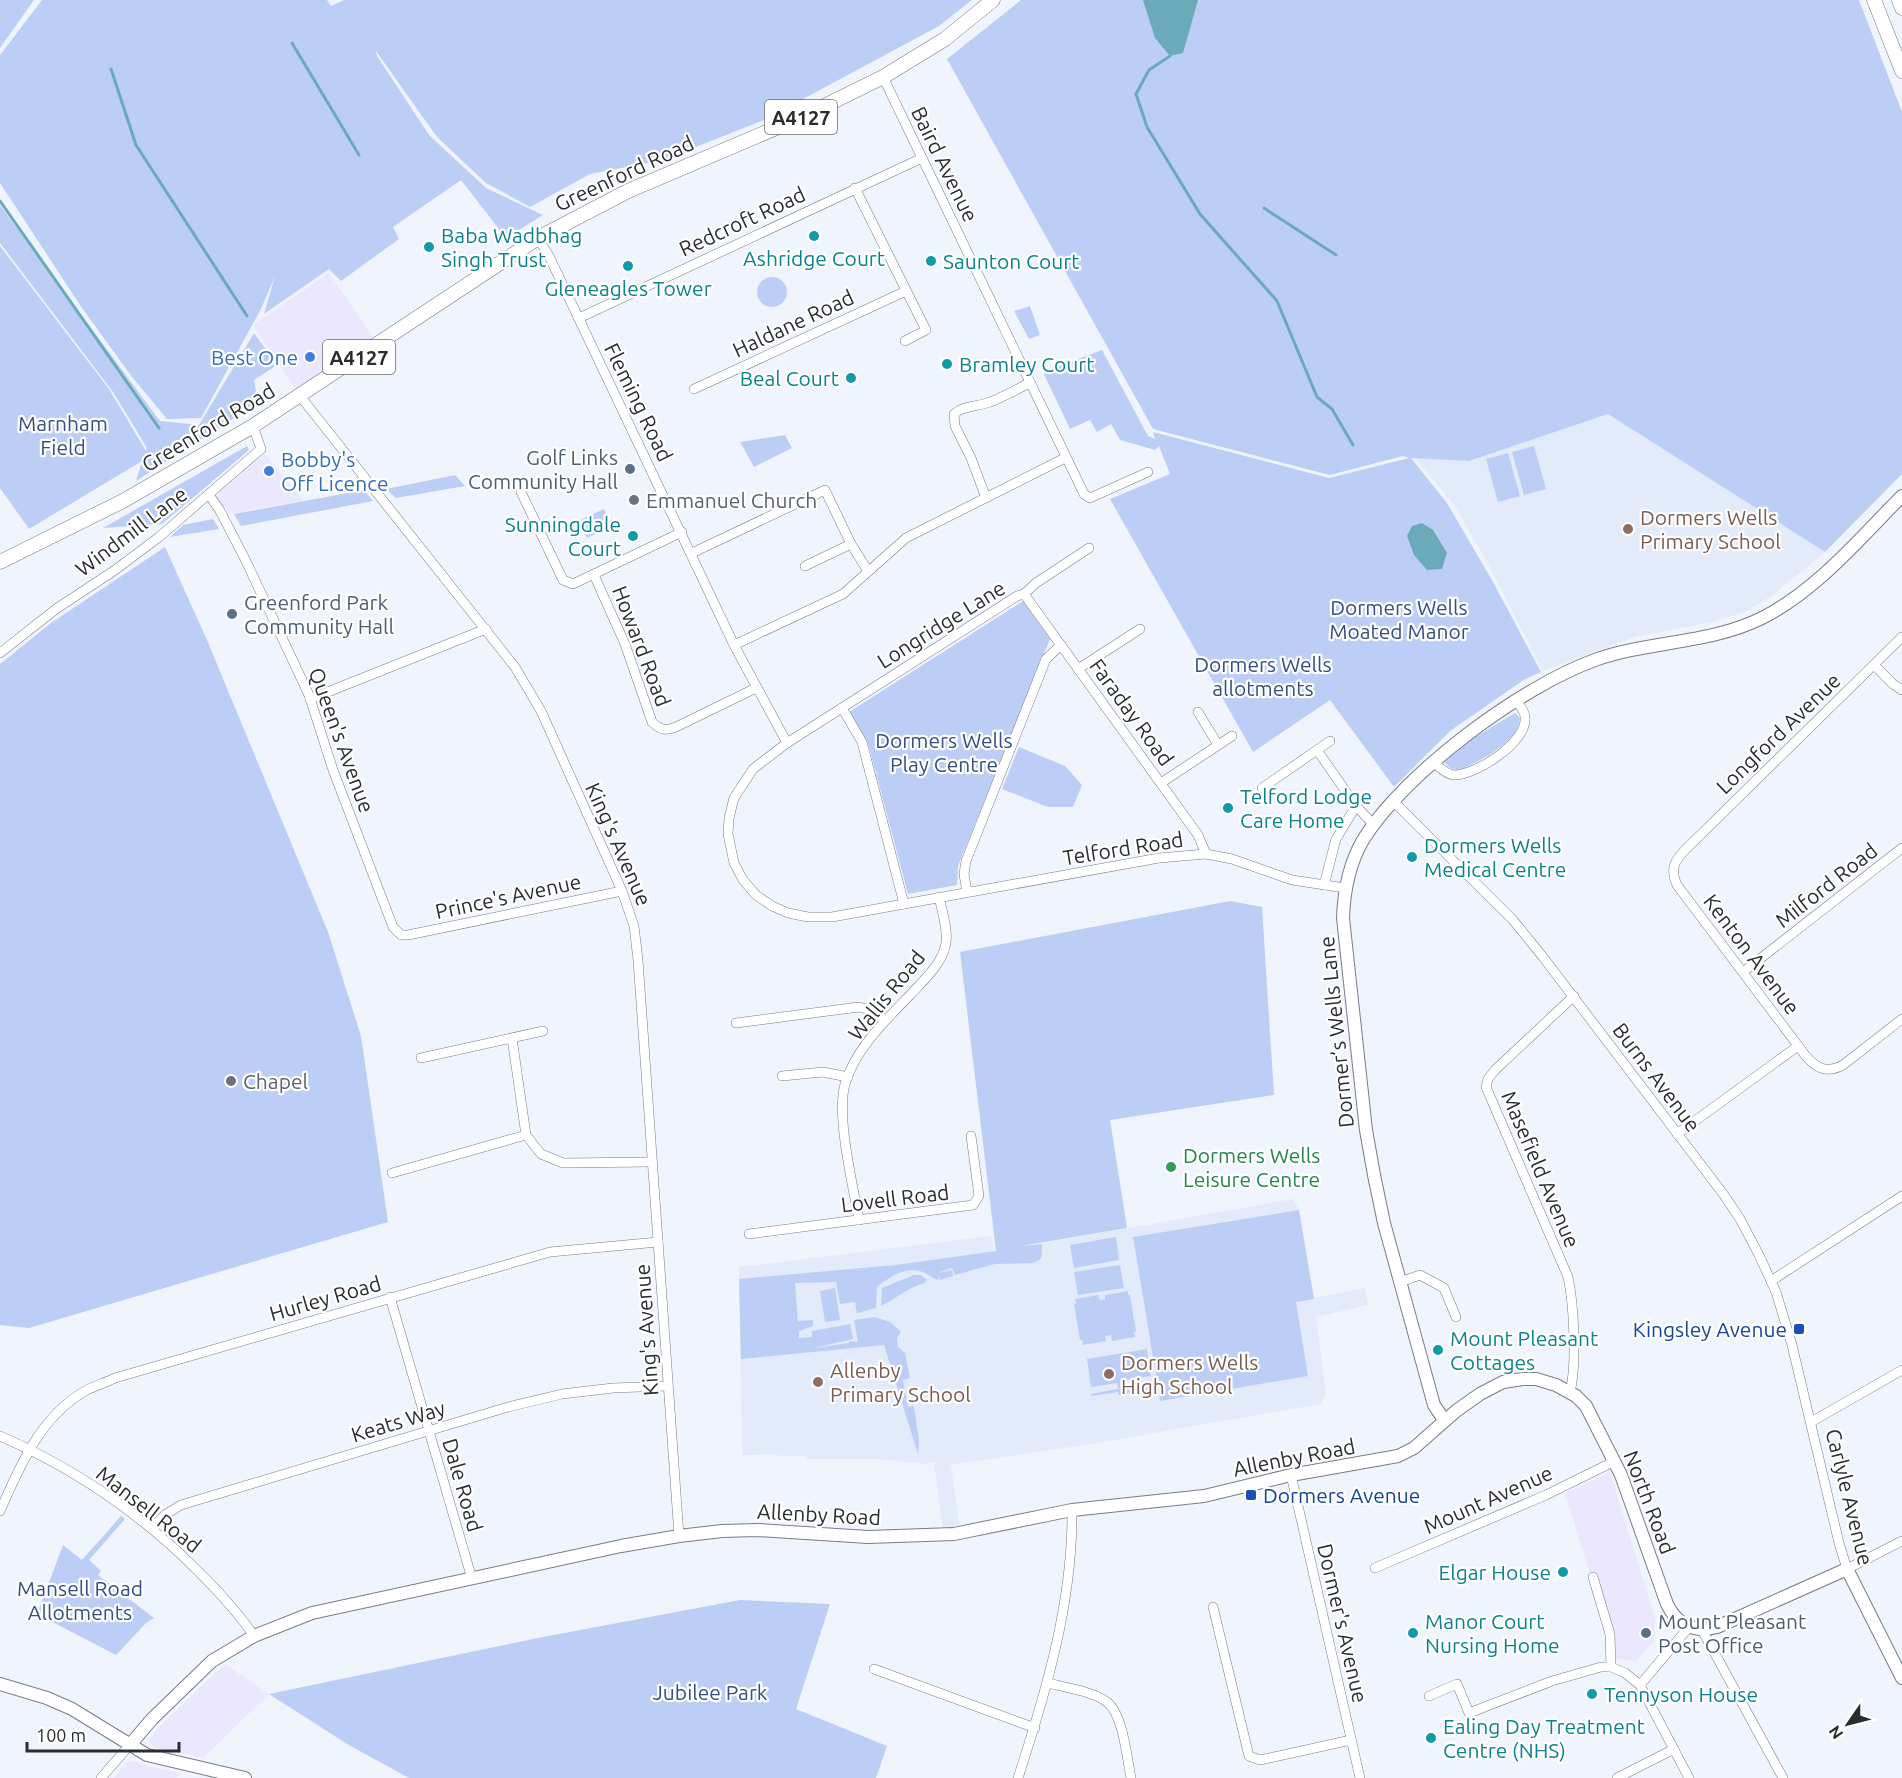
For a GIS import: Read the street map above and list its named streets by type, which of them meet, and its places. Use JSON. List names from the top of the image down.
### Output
{
  "streets": {
    "main road": ["A4127", "Greenford Road"],
    "street": [
      "Baird Avenue",
      "Redcroft Road",
      "Haldane Road",
      "Fleming Road",
      "Windmill Lane",
      "Longridge Lane",
      "Howard Road",
      "Faraday Road",
      "Longford Avenue",
      "Queen's Avenue",
      "King's Avenue",
      "Telford Road",
      "Milford Road",
      "Prince's Avenue",
      "Kenton Avenue",
      "Wallis Road",
      "Dormer’s Wells Lane",
      "Burns Avenue",
      "Masefield Avenue",
      "Lovell Road",
      "Hurley Road",
      "Keats Way",
      "Allenby Road",
      "Dale Road",
      "Carlyle Avenue",
      "Mount Avenue",
      "North Road",
      "Mansell Road",
      "Dormer's Avenue"
    ]
  },
  "crossings": [
    ["Baird Avenue", "Greenford Road"],
    ["Baird Avenue", "Redcroft Road"],
    ["Greenford Road", "Fleming Road"],
    ["Greenford Road", "Windmill Lane"],
    ["Greenford Road", "King's Avenue"],
    ["Redcroft Road", "Fleming Road"],
    ["Fleming Road", "Longridge Lane"],
    ["Fleming Road", "Howard Road"],
    ["Fleming Road", "Telford Road"],
    ["Windmill Lane", "Queen's Avenue"],
    ["Longridge Lane", "Faraday Road"],
    ["Longridge Lane", "Telford Road"],
    ["Faraday Road", "Telford Road"],
    ["Longford Avenue", "Kenton Avenue"],
    ["Queen's Avenue", "Prince's Avenue"],
    ["King's Avenue", "Prince's Avenue"],
    ["King's Avenue", "Hurley Road"],
    ["King's Avenue", "Keats Way"],
    ["King's Avenue", "Allenby Road"],
    ["Telford Road", "Wallis Road"],
    ["Telford Road", "Dormer’s Wells Lane"],
    ["Milford Road", "Kenton Avenue"],
    ["Wallis Road", "Lovell Road"],
    ["Dormer’s Wells Lane", "Burns Avenue"],
    ["Dormer’s Wells Lane", "Allenby Road"],
    ["Burns Avenue", "Masefield Avenue"],
    ["Burns Avenue", "Carlyle Avenue"],
    ["Masefield Avenue", "Allenby Road"],
    ["Masefield Avenue", "North Road"],
    ["Hurley Road", "Dale Road"],
    ["Hurley Road", "Mansell Road"],
    ["Keats Way", "Dale Road"],
    ["Keats Way", "Mansell Road"],
    ["Allenby Road", "Dale Road"],
    ["Allenby Road", "North Road"],
    ["Allenby Road", "Mansell Road"],
    ["Allenby Road", "Dormer's Avenue"],
    ["Mount Avenue", "North Road"]
  ],
  "parks": [
    "Marnham Field",
    "Dormers Wells Moated Manor",
    "Dormers Wells allotments",
    "Dormers Wells Play Centre",
    "Mansell Road Allotments",
    "Jubilee Park"
  ],
  "places": {
    "other": [
      "Ashridge Court",
      "Baba Wadbhag Singh Trust",
      "Saunton Court",
      "Gleneagles Tower",
      "Best One",
      "Bramley Court",
      "Beal Court",
      "Golf Links Community Hall",
      "Bobby's Off Licence",
      "Emmanuel Church",
      "Dormers Wells Primary School",
      "Sunningdale Court",
      "Greenford Park Community Hall",
      "Telford Lodge Care Home",
      "Dormers Wells Medical Centre",
      "Chapel",
      "Dormers Wells Leisure Centre",
      "Mount Pleasant Cottages",
      "Dormers Wells High School",
      "Allenby Primary School",
      "Elgar House",
      "Manor Court Nursing Home",
      "Mount Pleasant Post Office",
      "Tennyson House",
      "Ealing Day Treatment Centre (NHS)"
    ],
    "transit": ["Kingsley Avenue", "Dormers Avenue"]
  },
  "scale_bar": "100 m",
  "north": "bottom left"
}
